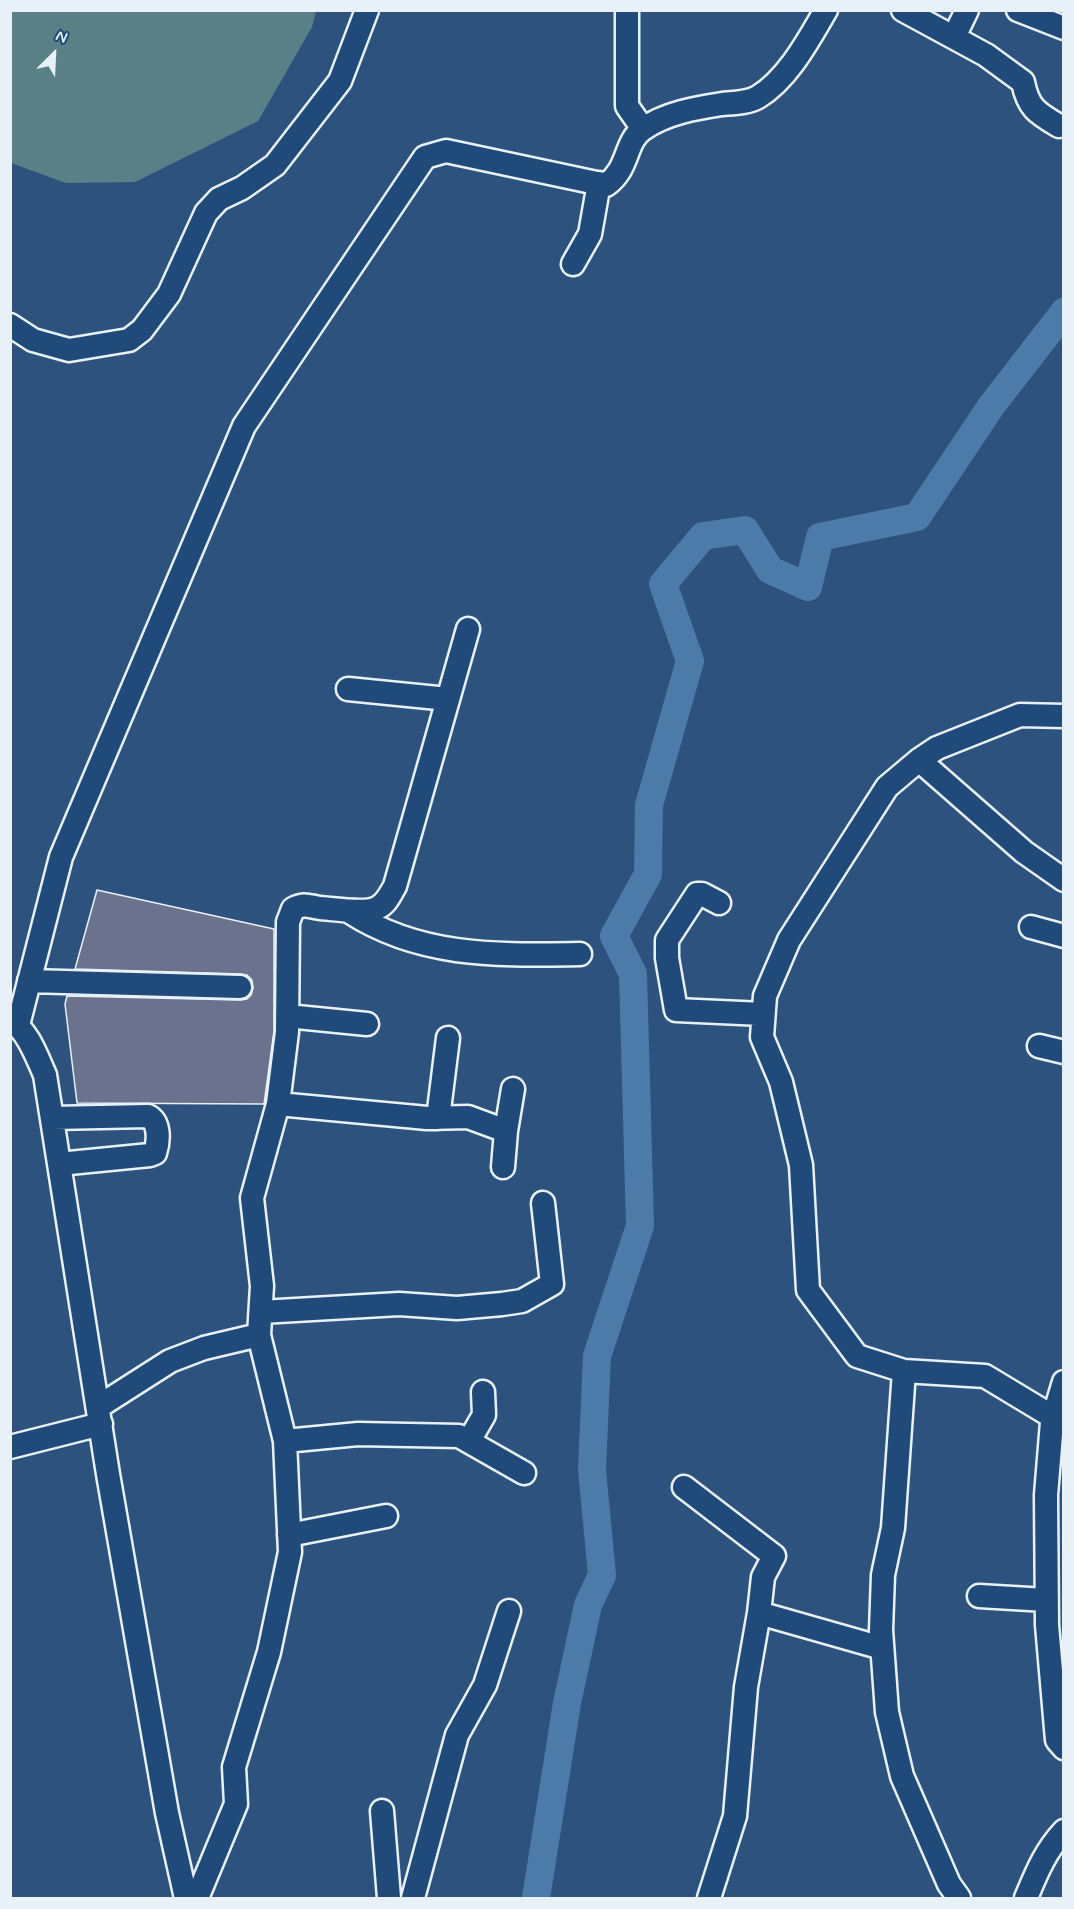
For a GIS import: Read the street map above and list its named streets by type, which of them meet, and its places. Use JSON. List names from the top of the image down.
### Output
{
  "north": "top right"
}
